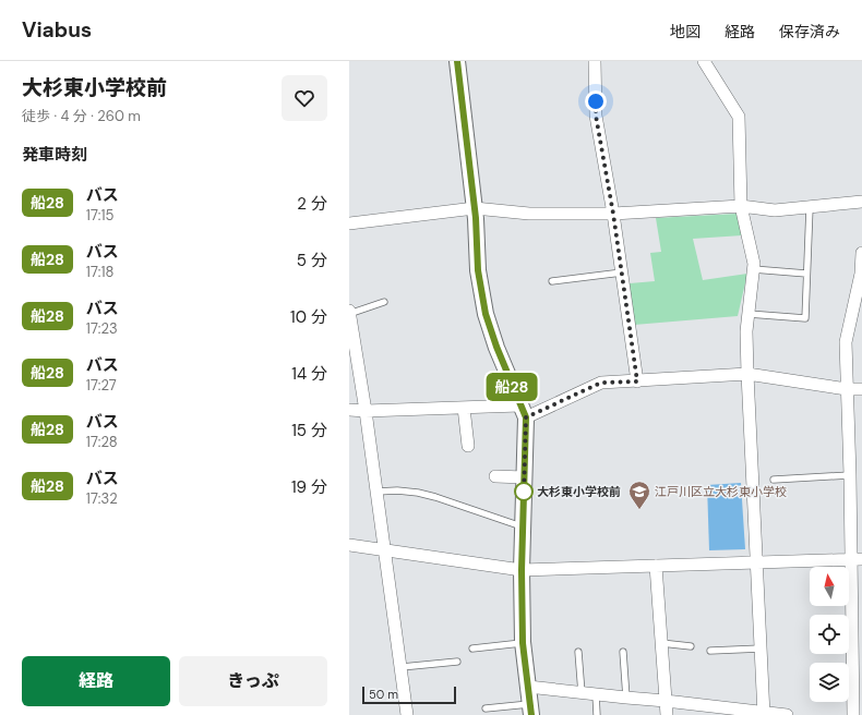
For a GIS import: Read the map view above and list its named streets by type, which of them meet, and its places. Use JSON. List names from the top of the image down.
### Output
{
  "places": {
    "other": ["大杉東小学校前"],
    "school or university": ["江戸川区立大杉東小学校"]
  },
  "lines": ["bus line 船28"],
  "scale_bar": "50 m",
  "north": "top",
  "page": {
    "header": "Viabus",
    "nav": ["地図", "経路", "保存済み"],
    "heading": [
      ["大杉東小学校前", "徒歩 · 4 分 · 260 m"],
      "発車時刻"
    ],
    "on_map": "船28",
    "list": [
      {
        "mark": "船28",
        "name": "バス",
        "note": "17:15",
        "value": "2 分"
      },
      {
        "mark": "船28",
        "name": "バス",
        "note": "17:18",
        "value": "5 分"
      },
      {
        "mark": "船28",
        "name": "バス",
        "note": "17:23",
        "value": "10 分"
      },
      {
        "mark": "船28",
        "name": "バス",
        "note": "17:27",
        "value": "14 分"
      },
      {
        "mark": "船28",
        "name": "バス",
        "note": "17:28",
        "value": "15 分"
      },
      {
        "mark": "船28",
        "name": "バス",
        "note": "17:32",
        "value": "19 分"
      }
    ],
    "buttons": ["経路", "きっぷ"],
    "scale": "50 m"
  }
}
